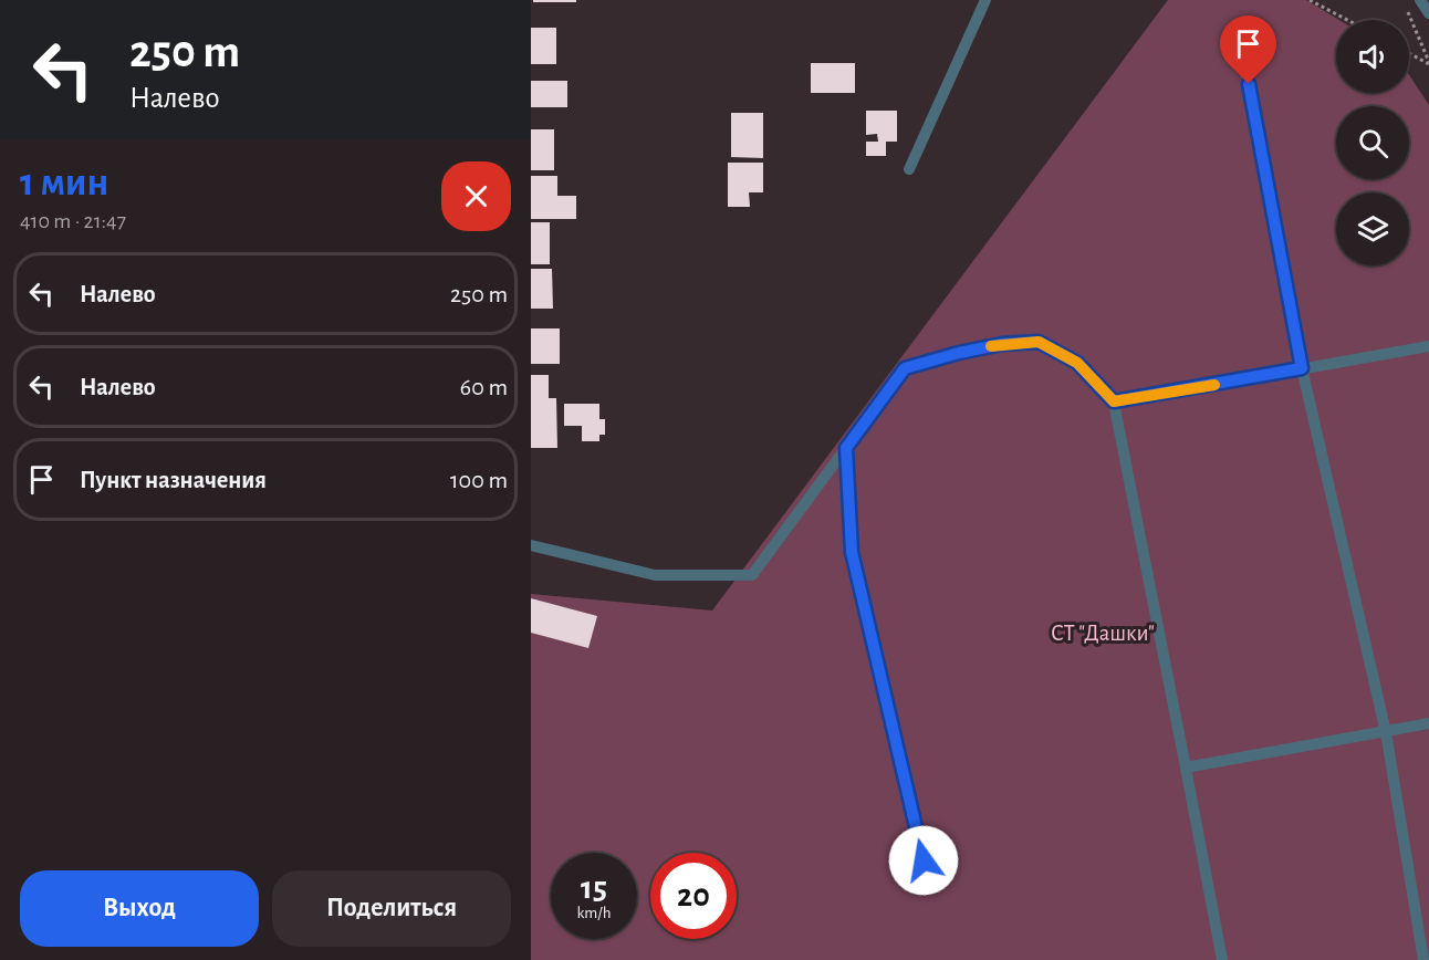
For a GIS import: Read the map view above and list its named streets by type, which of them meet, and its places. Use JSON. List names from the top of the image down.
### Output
{
  "parks": ["СТ \"Дашки\""],
  "page": {
    "turn": ["250 m", "Налево"],
    "heading": ["1 мин", "410 m · 21:47"],
    "list": [
      {
        "name": "Налево",
        "value": "250 m"
      },
      {
        "name": "Налево",
        "value": "60 m"
      },
      {
        "name": "Пункт назначения",
        "value": "100 m"
      }
    ],
    "speed": "15 km/h",
    "limit": "20",
    "buttons": ["Выход", "Поделиться"]
  }
}
